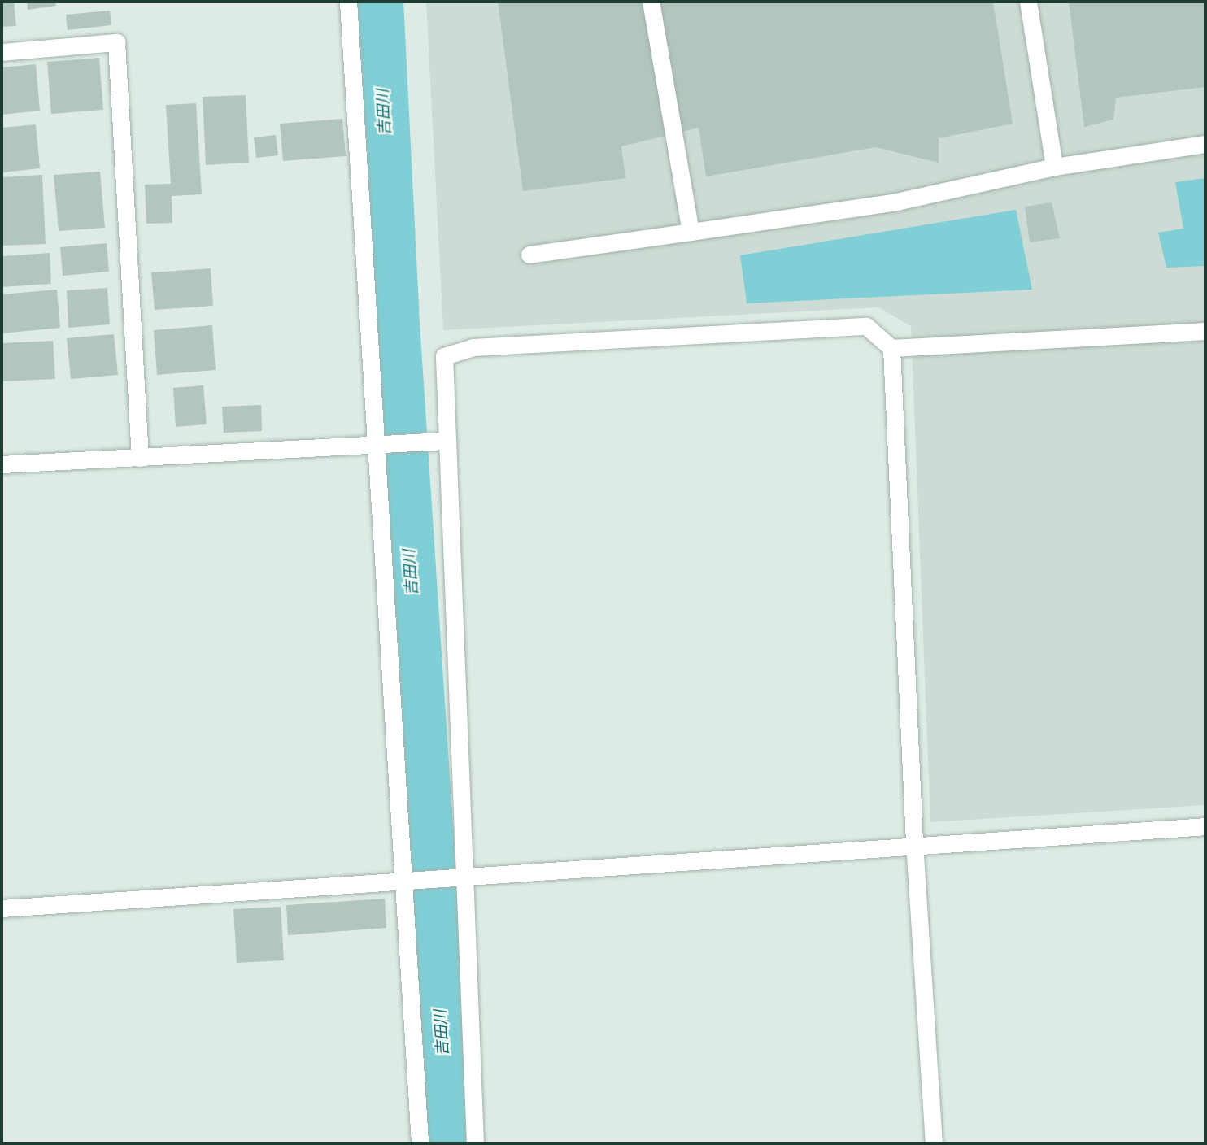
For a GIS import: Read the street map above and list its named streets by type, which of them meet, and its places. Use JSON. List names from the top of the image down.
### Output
{
  "water": ["吉田川"]
}
